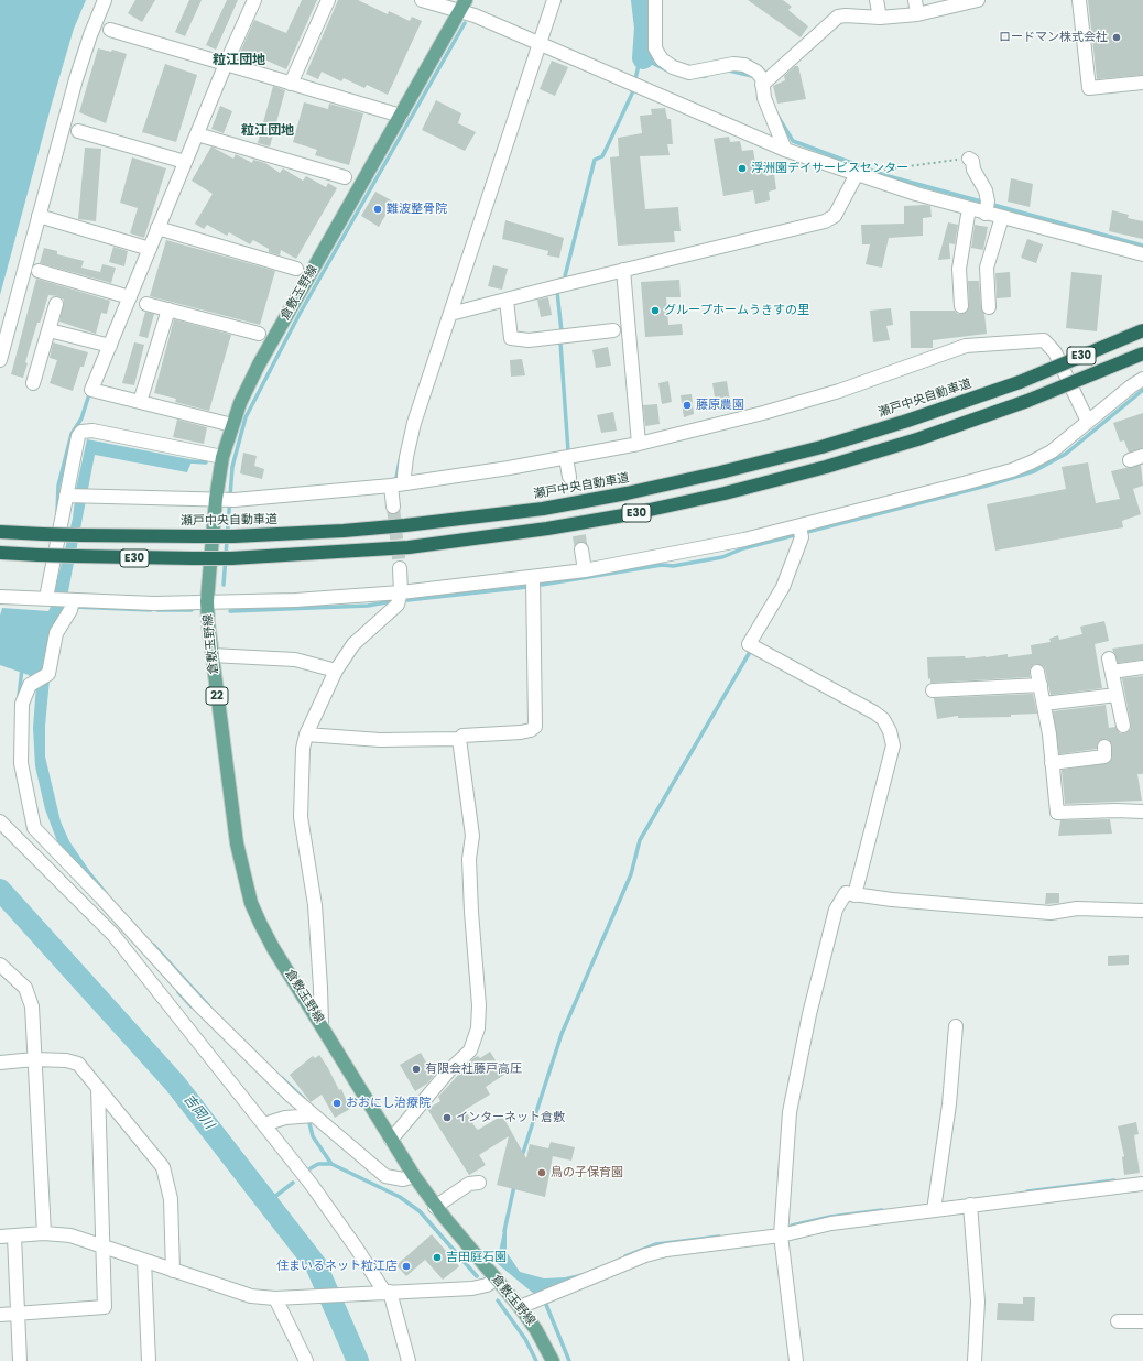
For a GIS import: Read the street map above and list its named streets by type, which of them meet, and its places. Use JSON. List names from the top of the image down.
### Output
{
  "streets": {
    "highway": ["E30", "瀬戸中央自動車道"],
    "main road": ["倉敷玉野線", "22"]
  },
  "districts": ["粒江団地", "粒江団地"],
  "water": ["吉岡川"],
  "places": [
    "ロードマン株式会社",
    "浮洲園デイサービスセンター",
    "難波整骨院",
    "グループホームうきすの里",
    "藤原農園",
    "有限会社藤戸高圧",
    "おおにし治療院",
    "インターネット倉敷",
    "鳥の子保育園",
    "吉田庭石園",
    "住まいるネット粒江店"
  ]
}
